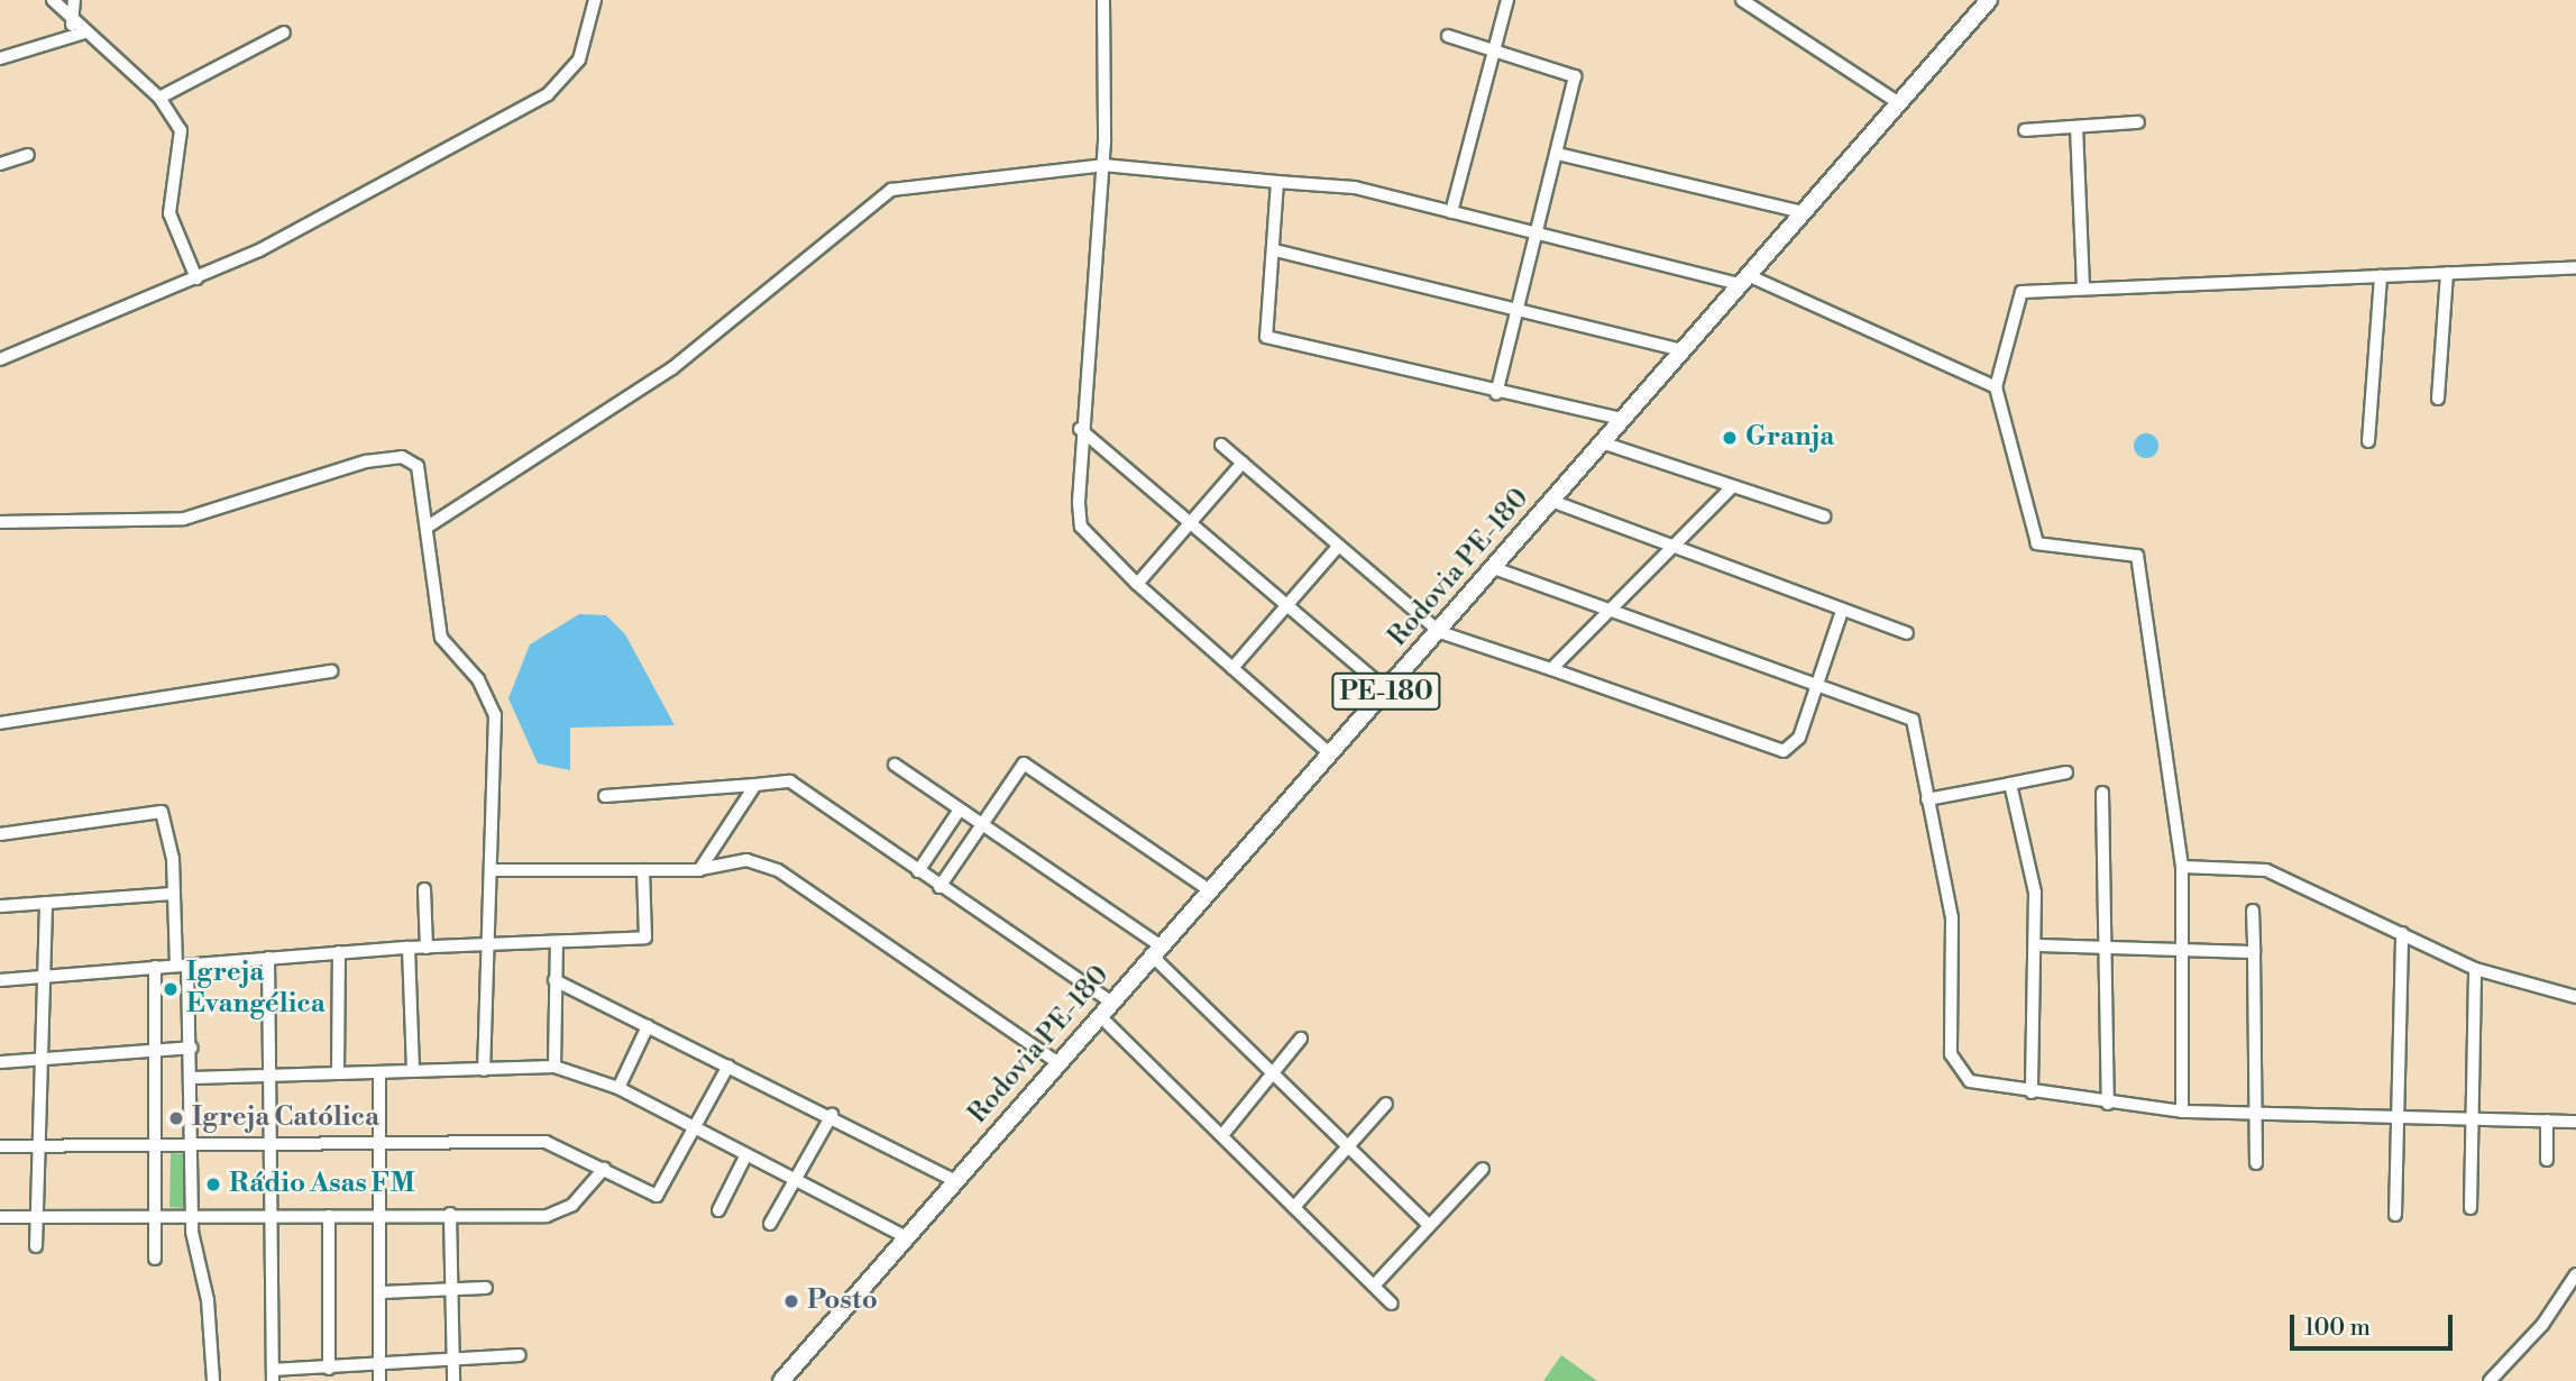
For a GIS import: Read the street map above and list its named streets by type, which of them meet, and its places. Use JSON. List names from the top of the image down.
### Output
{
  "streets": {
    "main road": ["Rodovia PE-180", "PE-180"]
  },
  "places": [
    "Granja",
    "Igreja Evangélica",
    "Igreja Católica",
    "Rádio Asas FM",
    "Posto"
  ],
  "scale_bar": "100 m"
}
